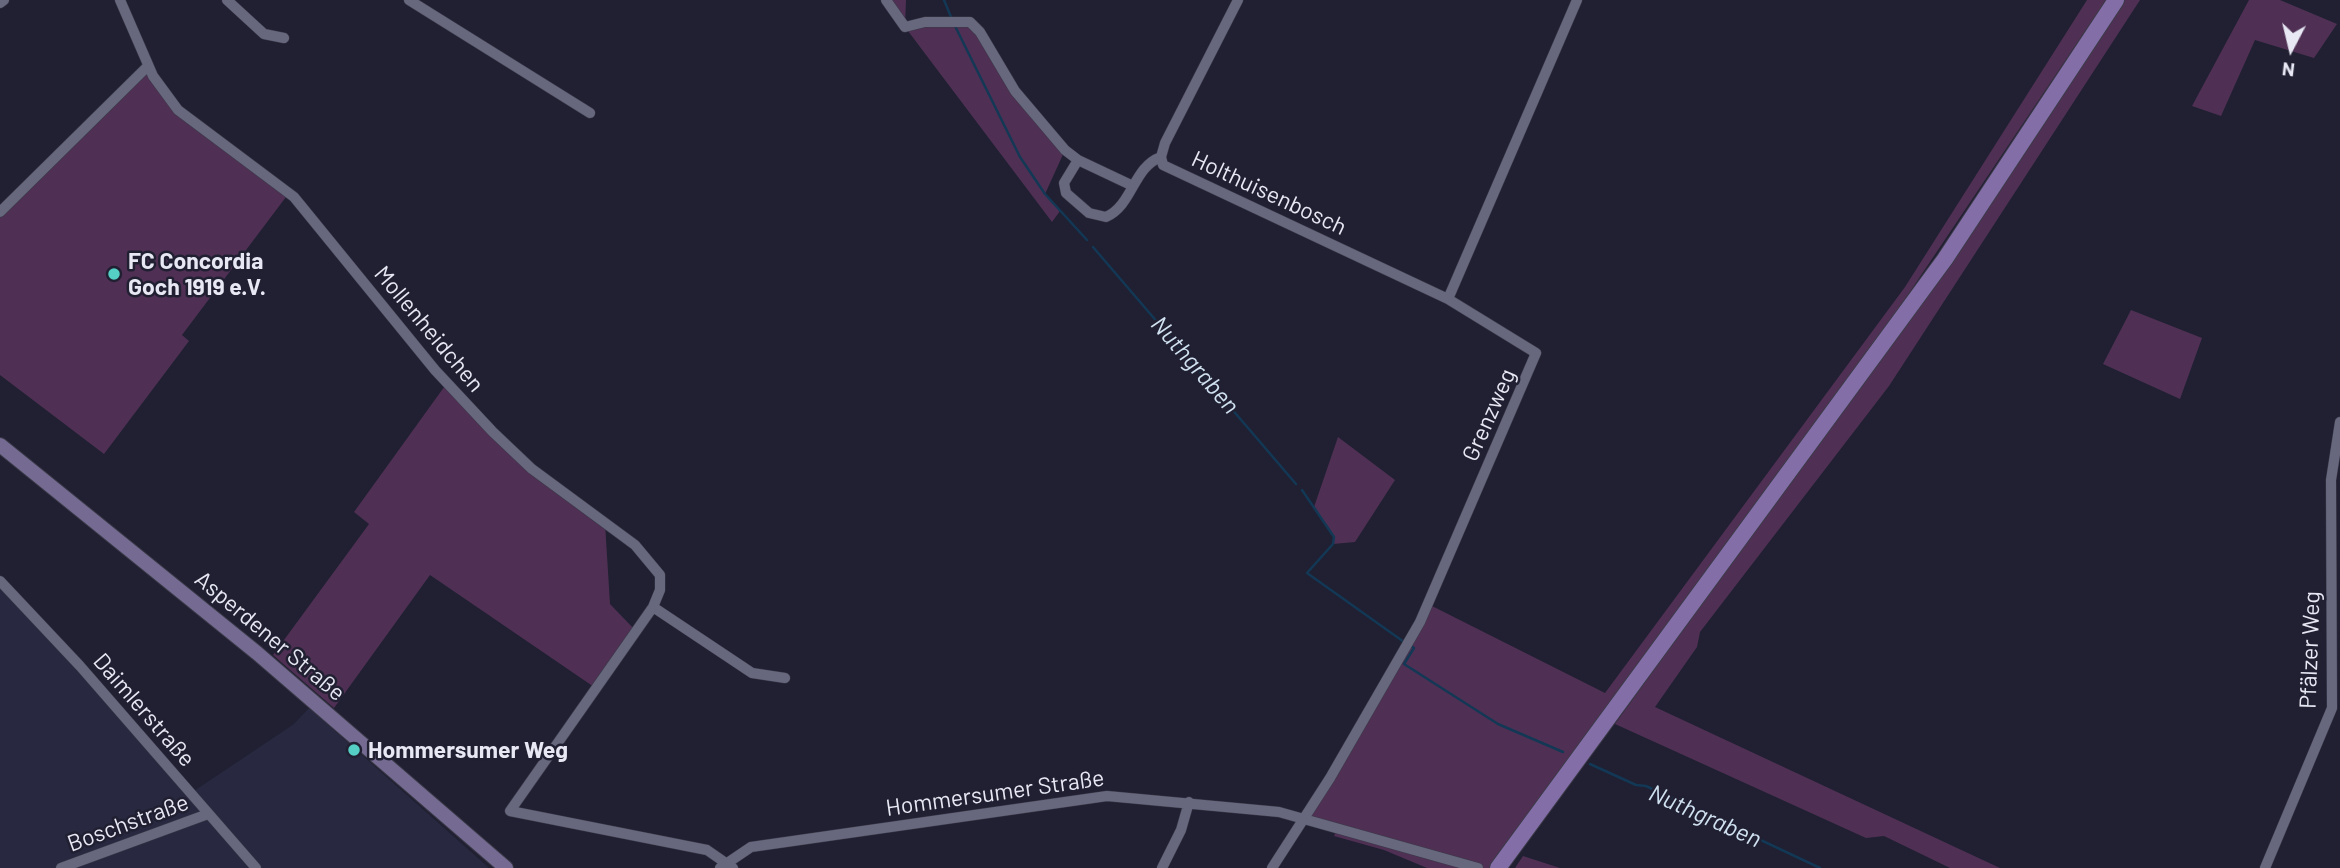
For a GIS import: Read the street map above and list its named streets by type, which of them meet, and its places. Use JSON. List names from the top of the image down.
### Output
{
  "streets": {
    "main road": ["Asperdener Straße"],
    "street": [
      "Holthuisenbosch",
      "Mollenheidchen",
      "Grenzweg",
      "Pfälzer Weg",
      "Daimlerstraße",
      "Hommersumer Straße",
      "Boschstraße"
    ]
  },
  "crossings": [
    ["Holthuisenbosch", "Grenzweg"],
    ["Mollenheidchen", "Hommersumer Straße"],
    ["Grenzweg", "Hommersumer Straße"],
    ["Daimlerstraße", "Boschstraße"]
  ],
  "water": ["Nuthgraben"],
  "places": ["FC Concordia Goch 1919 e.V.", "Hommersumer Weg"],
  "north": "bottom"
}
